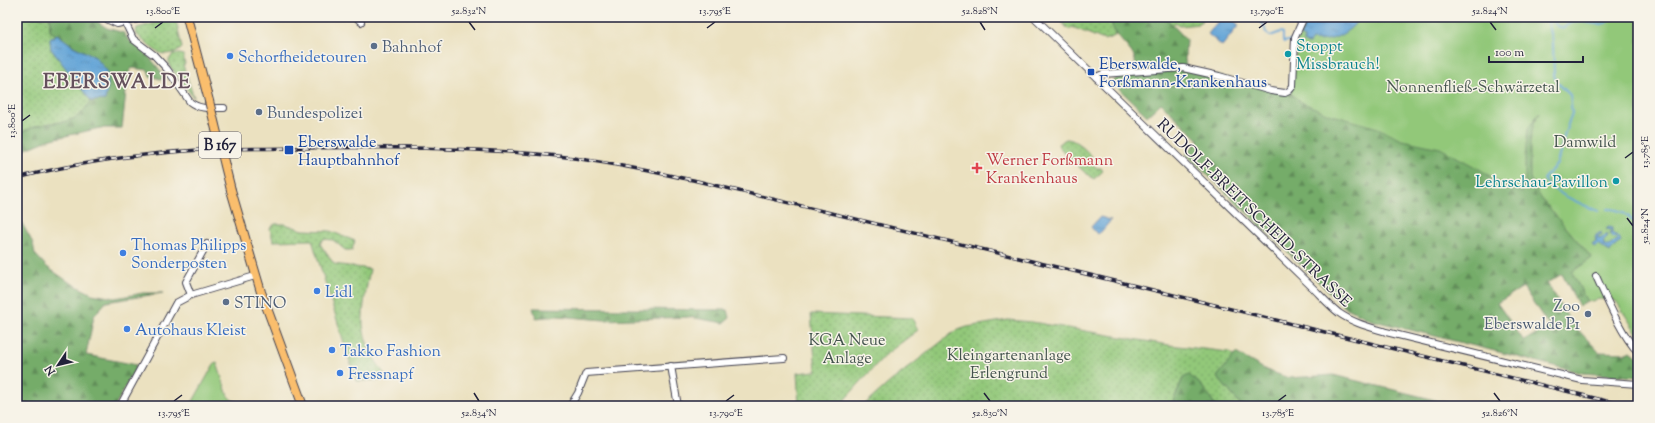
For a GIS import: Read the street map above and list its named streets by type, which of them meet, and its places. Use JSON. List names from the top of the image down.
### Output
{
  "streets": {
    "main road": ["B 167"],
    "street": ["RUDOLF-BREITSCHEID-STRASSE"]
  },
  "districts": ["EBERSWALDE"],
  "parks": [
    "Nonnenfließ-Schwärzetal",
    "Damwild",
    "KGA Neue Anlage",
    "Kleingartenanlage Erlengrund"
  ],
  "places": {
    "other": [
      "Bahnhof",
      "Stoppt Missbrauch!",
      "Schorfheidetouren",
      "Bundespolizei",
      "Lehrschau-Pavillon",
      "Thomas Philipps Sonderposten",
      "Lidl",
      "STINO",
      "Zoo Eberswalde P1",
      "Autohaus Kleist",
      "Takko Fashion",
      "Fressnapf"
    ],
    "transit": ["Eberswalde, Forßmann-Krankenhaus", "Eberswalde Hauptbahnhof"],
    "health": ["Werner Forßmann Krankenhaus"]
  },
  "scale_bar": "100 m",
  "north": "bottom left",
  "coordinates": [
    "13.800°E",
    "52.832°N",
    "13.795°E",
    "52.828°N",
    "13.790°E",
    "52.824°N",
    "13.785°E",
    "52.834°N",
    "52.830°N",
    "52.826°N"
  ]
}
